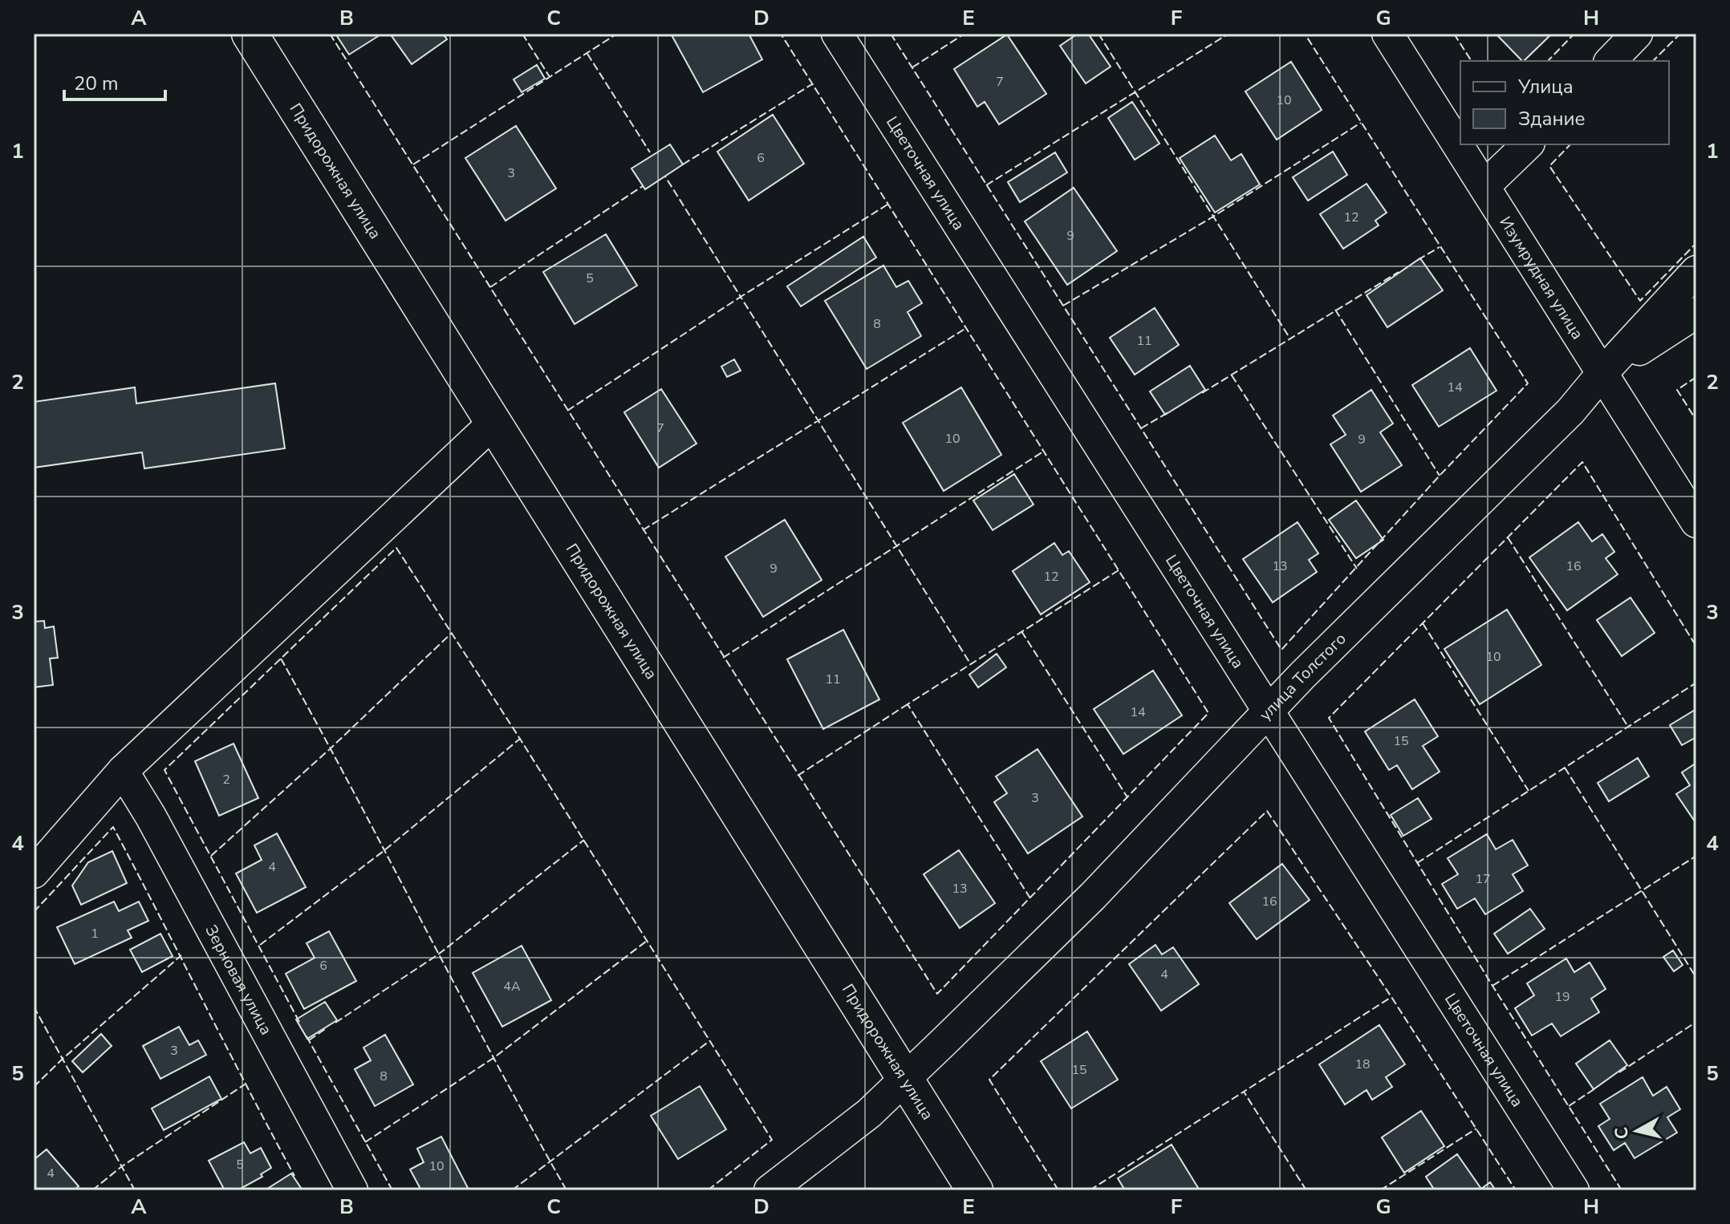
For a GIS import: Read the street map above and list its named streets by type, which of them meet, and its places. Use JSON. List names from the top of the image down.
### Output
{
  "streets": {
    "street": [
      "Придорожная улица",
      "Цветочная улица",
      "Изумрудная улица",
      "улица Толстого",
      "Зерновая улица"
    ]
  },
  "crossings": [
    ["Придорожная улица", "улица Толстого"],
    ["Цветочная улица", "улица Толстого"],
    ["Изумрудная улица", "улица Толстого"]
  ],
  "house_numbers": [
    "7",
    "10",
    "6",
    "3",
    "12",
    "9",
    "5",
    "8",
    "11",
    "14",
    "7",
    "10",
    "9",
    "13",
    "16",
    "9",
    "12",
    "10",
    "11",
    "14",
    "15",
    "2",
    "3",
    "4",
    "17",
    "13",
    "16",
    "1",
    "6",
    "4",
    "4А",
    "19",
    "3",
    "18",
    "15",
    "8",
    "5",
    "10",
    "4"
  ],
  "legend": ["Улица", "Здание"],
  "scale_bar": "20 m",
  "north": "left",
  "grid": {
    "columns": [
      "A",
      "B",
      "C",
      "D",
      "E",
      "F",
      "G",
      "H"
    ],
    "rows": [
      "1",
      "2",
      "3",
      "4",
      "5"
    ]
  }
}
